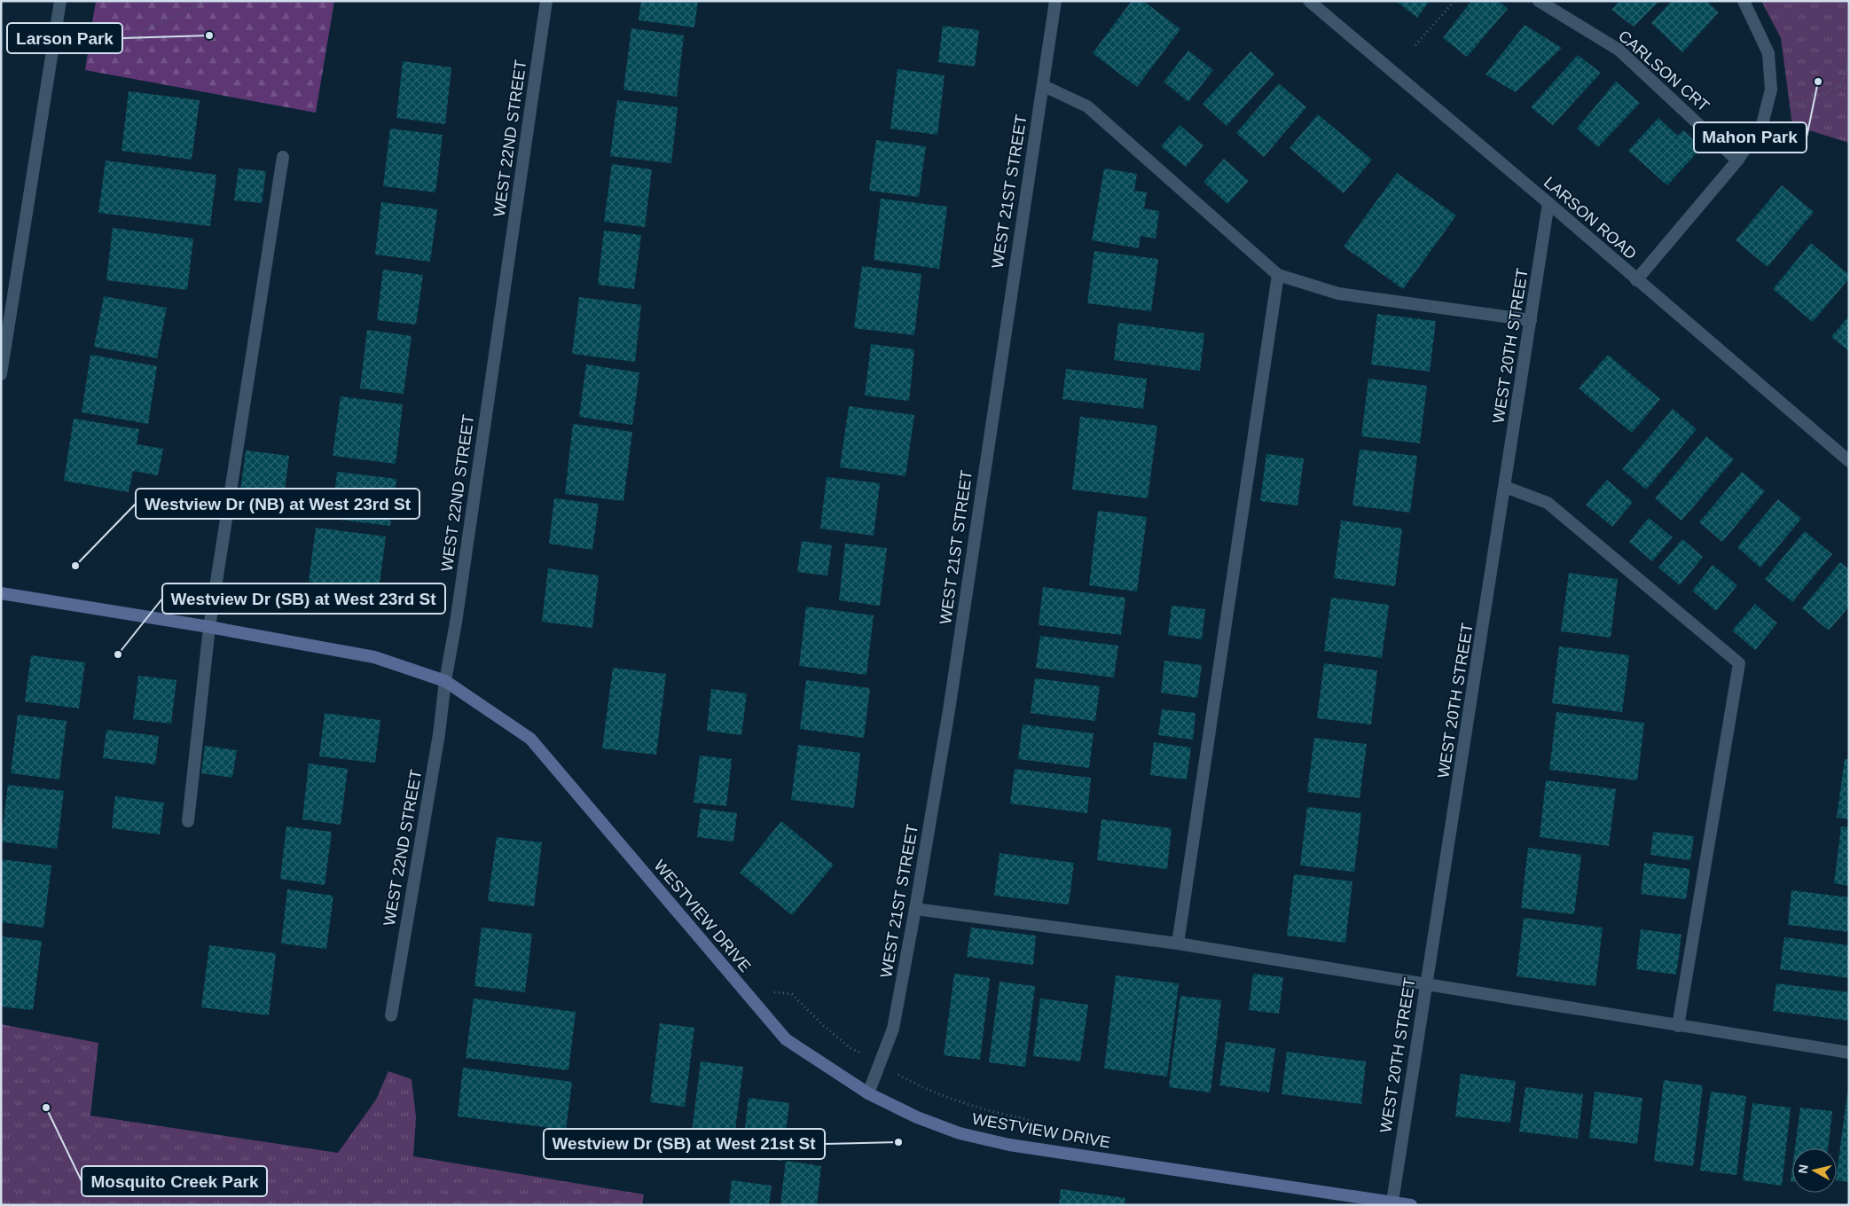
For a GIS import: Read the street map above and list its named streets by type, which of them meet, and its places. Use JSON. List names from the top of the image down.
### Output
{
  "streets": {
    "main road": ["WESTVIEW DRIVE"],
    "street": [
      "CARLSON CRT",
      "WEST 22ND STREET",
      "WEST 21ST STREET",
      "LARSON ROAD",
      "WEST 20TH STREET"
    ]
  },
  "crossings": [
    ["WEST 22ND STREET", "WESTVIEW DRIVE"],
    ["WEST 21ST STREET", "WESTVIEW DRIVE"],
    ["LARSON ROAD", "WEST 20TH STREET"],
    ["WEST 20TH STREET", "WESTVIEW DRIVE"]
  ],
  "places": [
    "Larson Park",
    "Mahon Park",
    "Westview Dr (NB) at West 23rd St",
    "Westview Dr (SB) at West 23rd St",
    "Mosquito Creek Park",
    "Westview Dr (SB) at West 21st St"
  ],
  "north": "left"
}
